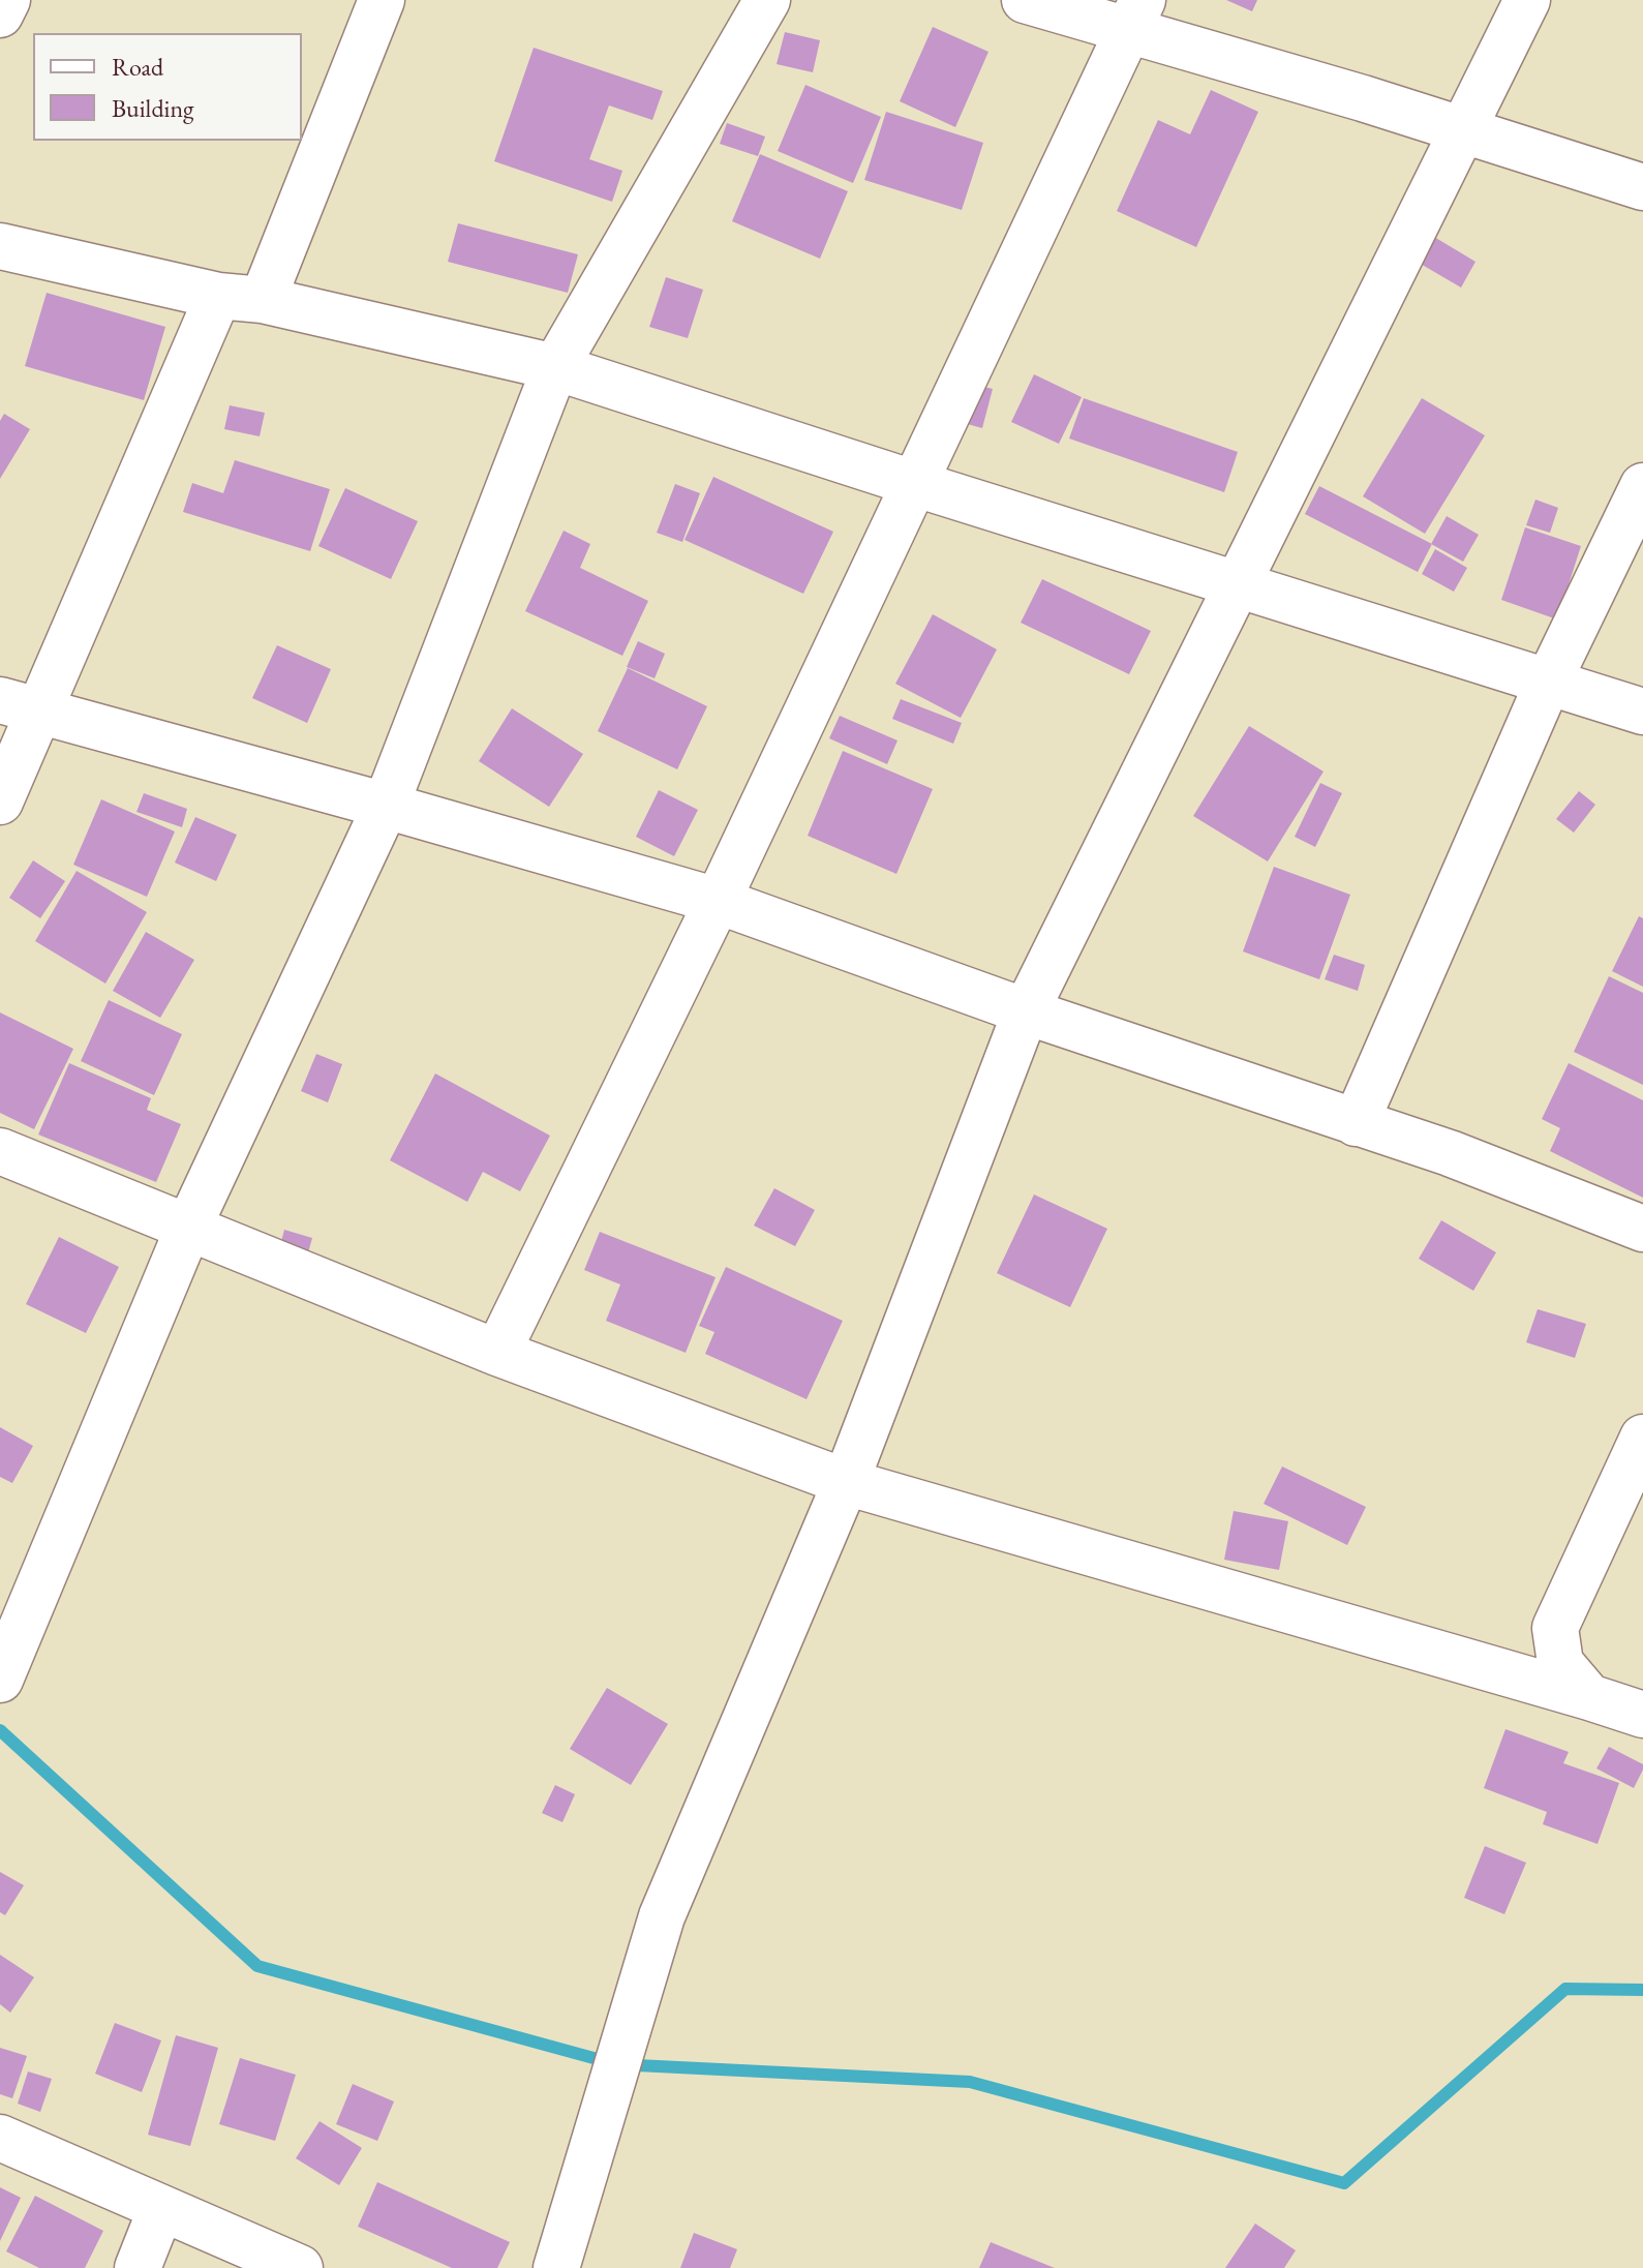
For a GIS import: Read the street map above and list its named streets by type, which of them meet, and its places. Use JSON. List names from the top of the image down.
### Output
{
  "legend": ["Road", "Building"]
}
